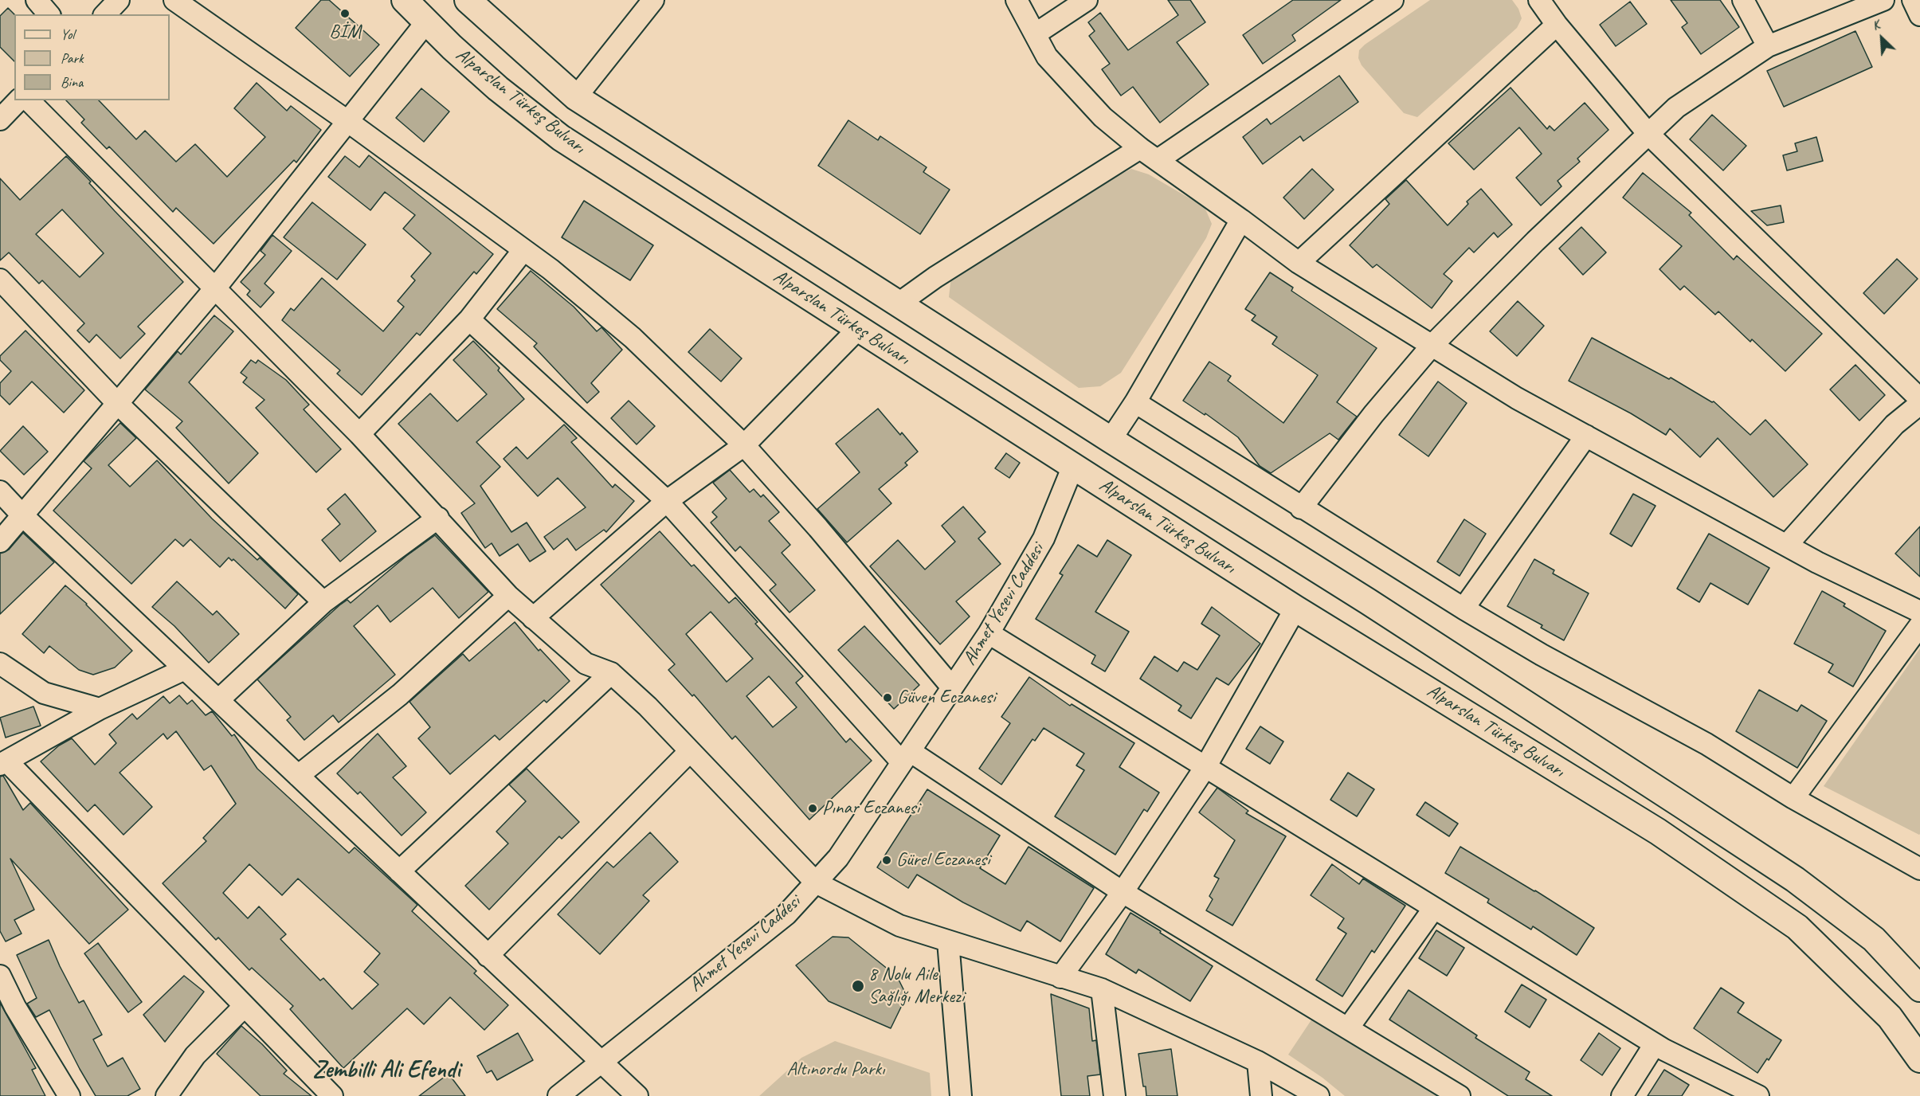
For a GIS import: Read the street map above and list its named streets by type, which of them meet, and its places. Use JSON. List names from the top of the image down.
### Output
{
  "streets": {
    "main road": ["Alparslan Türkeş Bulvarı"],
    "street": ["Ahmet Yesevi Caddesi"]
  },
  "crossings": [
    ["Alparslan Türkeş Bulvarı", "Ahmet Yesevi Caddesi"]
  ],
  "districts": ["Zembilli Ali Efendi"],
  "parks": ["Altınordu Parkı"],
  "places": [
    "BİM",
    "Güven Eczanesi",
    "Pınar Eczanesi",
    "Gürel Eczanesi",
    "8 Nolu Aile Sağlığı Merkezi"
  ],
  "legend": ["Yol", "Park", "Bina"],
  "north": "top left"
}
